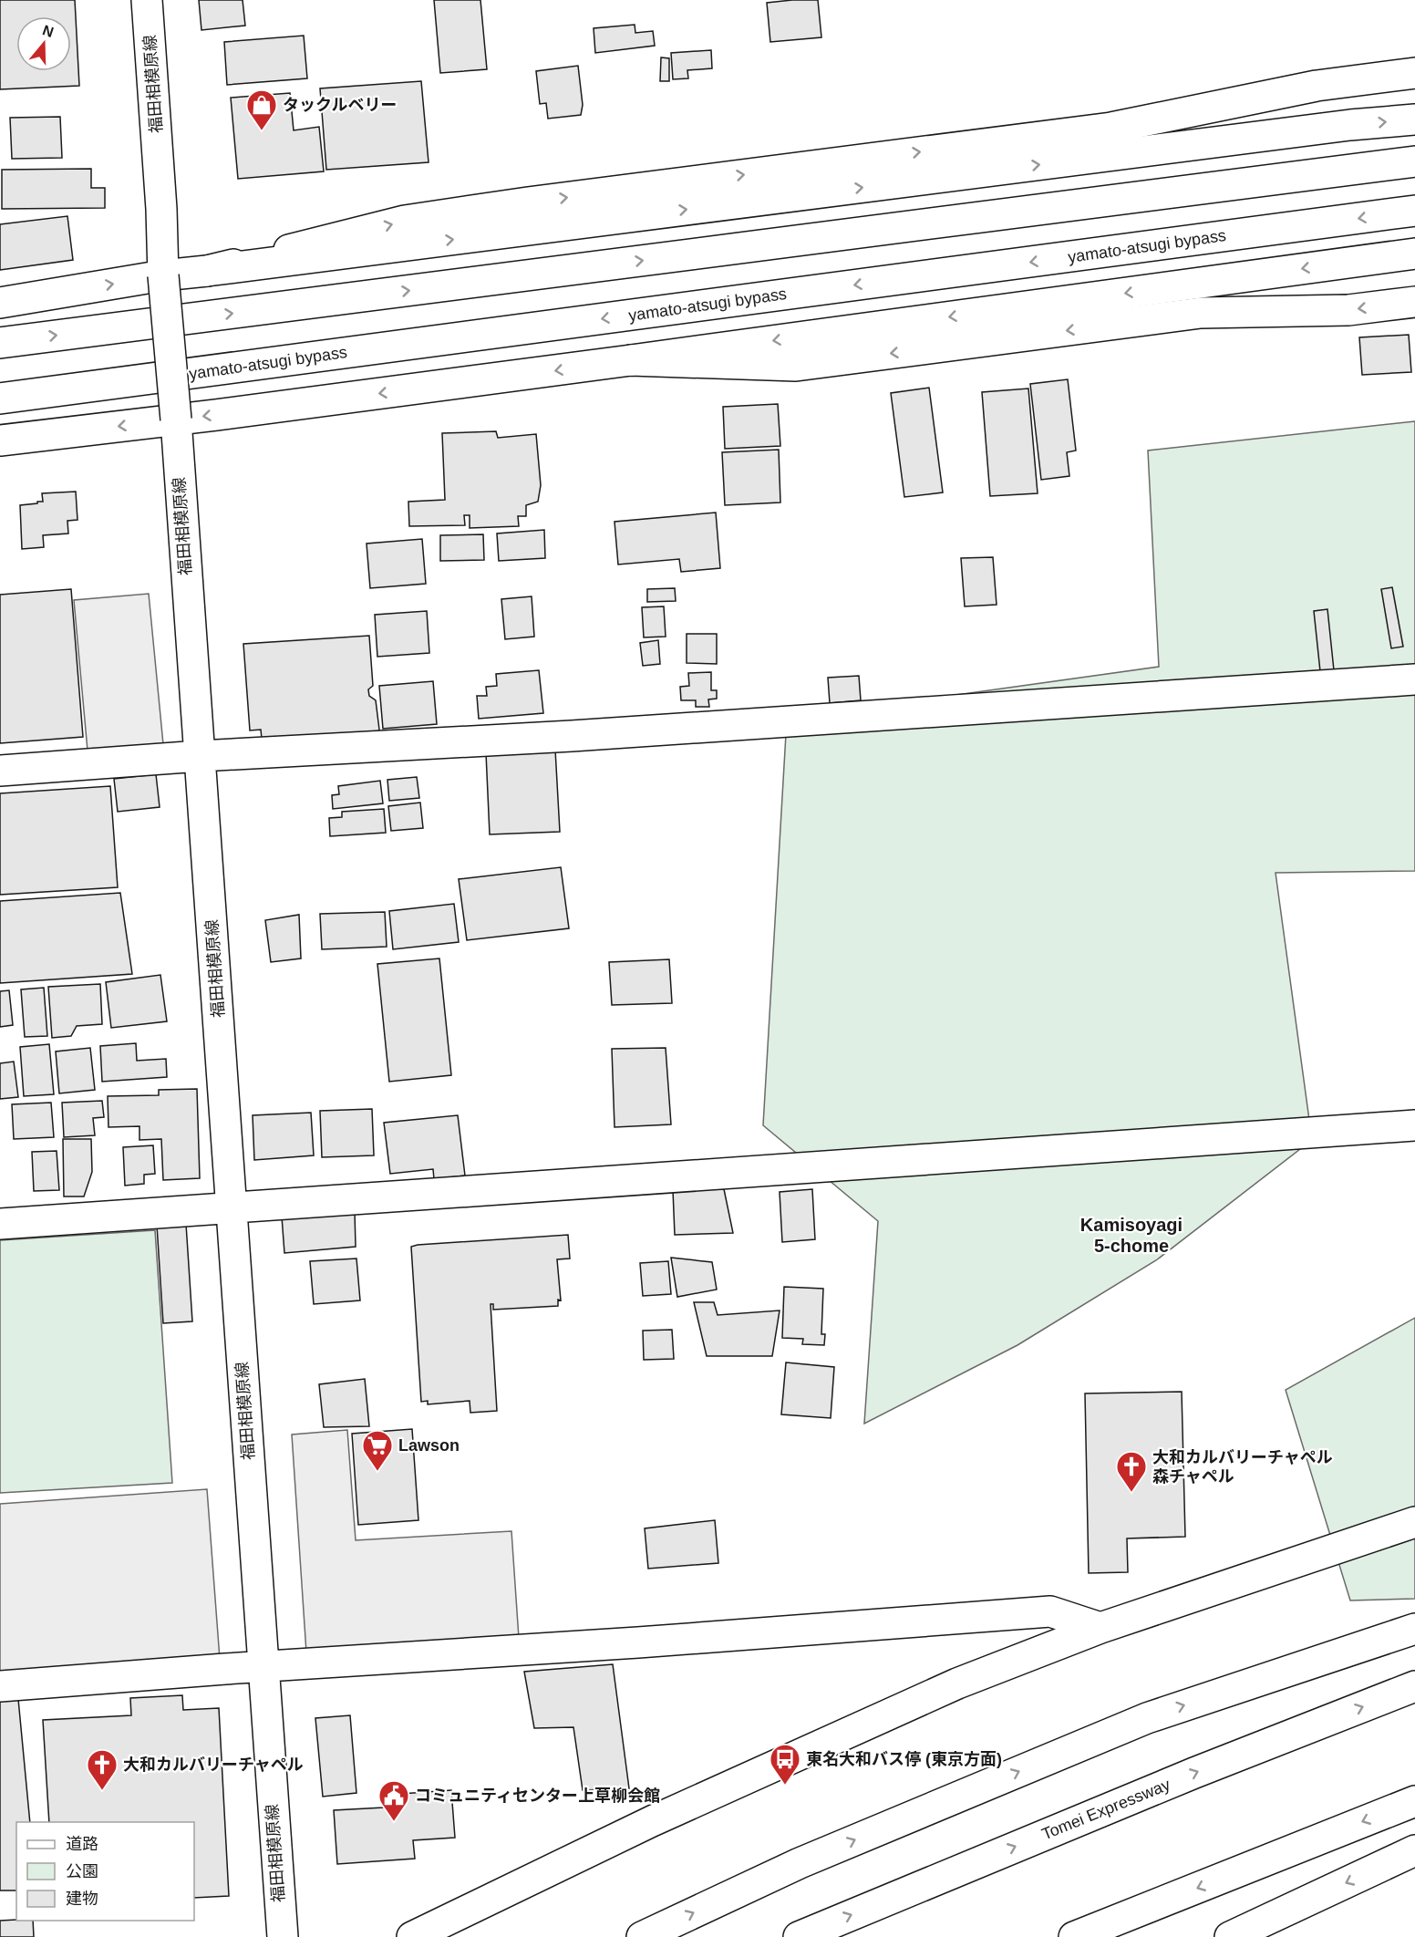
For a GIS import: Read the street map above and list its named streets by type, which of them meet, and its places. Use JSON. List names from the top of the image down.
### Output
{
  "streets": {
    "main road": ["福田相模原線", "yamato-atsugi bypass", "Tomei Expressway"]
  },
  "districts": ["Kamisoyagi 5-chome"],
  "places": {
    "shop": ["タックルベリー"],
    "supermarket": ["Lawson"],
    "church": ["大和カルバリーチャペル 森チャペル", "大和カルバリーチャペル"],
    "bus stop": ["東名大和バス停 (東京方面)"],
    "public building": ["コミュニティセンター上草柳会館"]
  },
  "legend": ["道路", "公園", "建物"],
  "north": "top"
}
